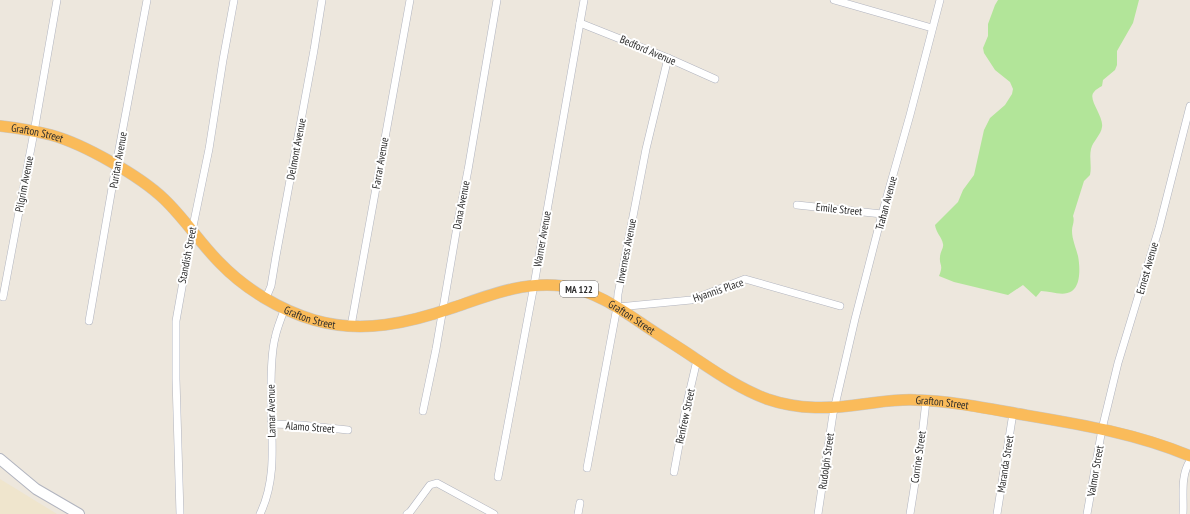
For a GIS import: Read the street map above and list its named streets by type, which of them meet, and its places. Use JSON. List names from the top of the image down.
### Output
{
  "streets": {
    "highway": ["Grafton Street", "MA 122"],
    "street": [
      "Bedford Avenue",
      "Delmont Avenue",
      "Puritan Avenue",
      "Farrar Avenue",
      "Pilgrim Avenue",
      "Trahan Avenue",
      "Dana Avenue",
      "Emile Street",
      "Warner Avenue",
      "Inverness Avenue",
      "Standish Street",
      "Ernest Avenue",
      "Hyannis Place",
      "Lamar Avenue",
      "Renfrew Street",
      "Alamo Street",
      "Corrine Street",
      "Rudolph Street",
      "Maranda Street",
      "Valmor Street"
    ]
  },
  "crossings": [
    ["Bedford Avenue", "Warner Avenue"],
    ["Bedford Avenue", "Inverness Avenue"],
    ["Grafton Street", "Delmont Avenue"],
    ["Grafton Street", "Puritan Avenue"],
    ["Grafton Street", "Farrar Avenue"],
    ["Grafton Street", "Pilgrim Avenue"],
    ["Grafton Street", "Trahan Avenue"],
    ["Grafton Street", "Dana Avenue"],
    ["Grafton Street", "Warner Avenue"],
    ["Grafton Street", "Inverness Avenue"],
    ["Grafton Street", "Standish Street"],
    ["Grafton Street", "Ernest Avenue"],
    ["Grafton Street", "Hyannis Place"],
    ["Grafton Street", "Lamar Avenue"],
    ["Grafton Street", "Renfrew Street"],
    ["Grafton Street", "Corrine Street"],
    ["Grafton Street", "Rudolph Street"],
    ["Grafton Street", "Maranda Street"],
    ["Grafton Street", "Valmor Street"],
    ["Trahan Avenue", "Emile Street"],
    ["Trahan Avenue", "Rudolph Street"],
    ["Inverness Avenue", "Hyannis Place"],
    ["Ernest Avenue", "Valmor Street"],
    ["Lamar Avenue", "Alamo Street"]
  ]
}
